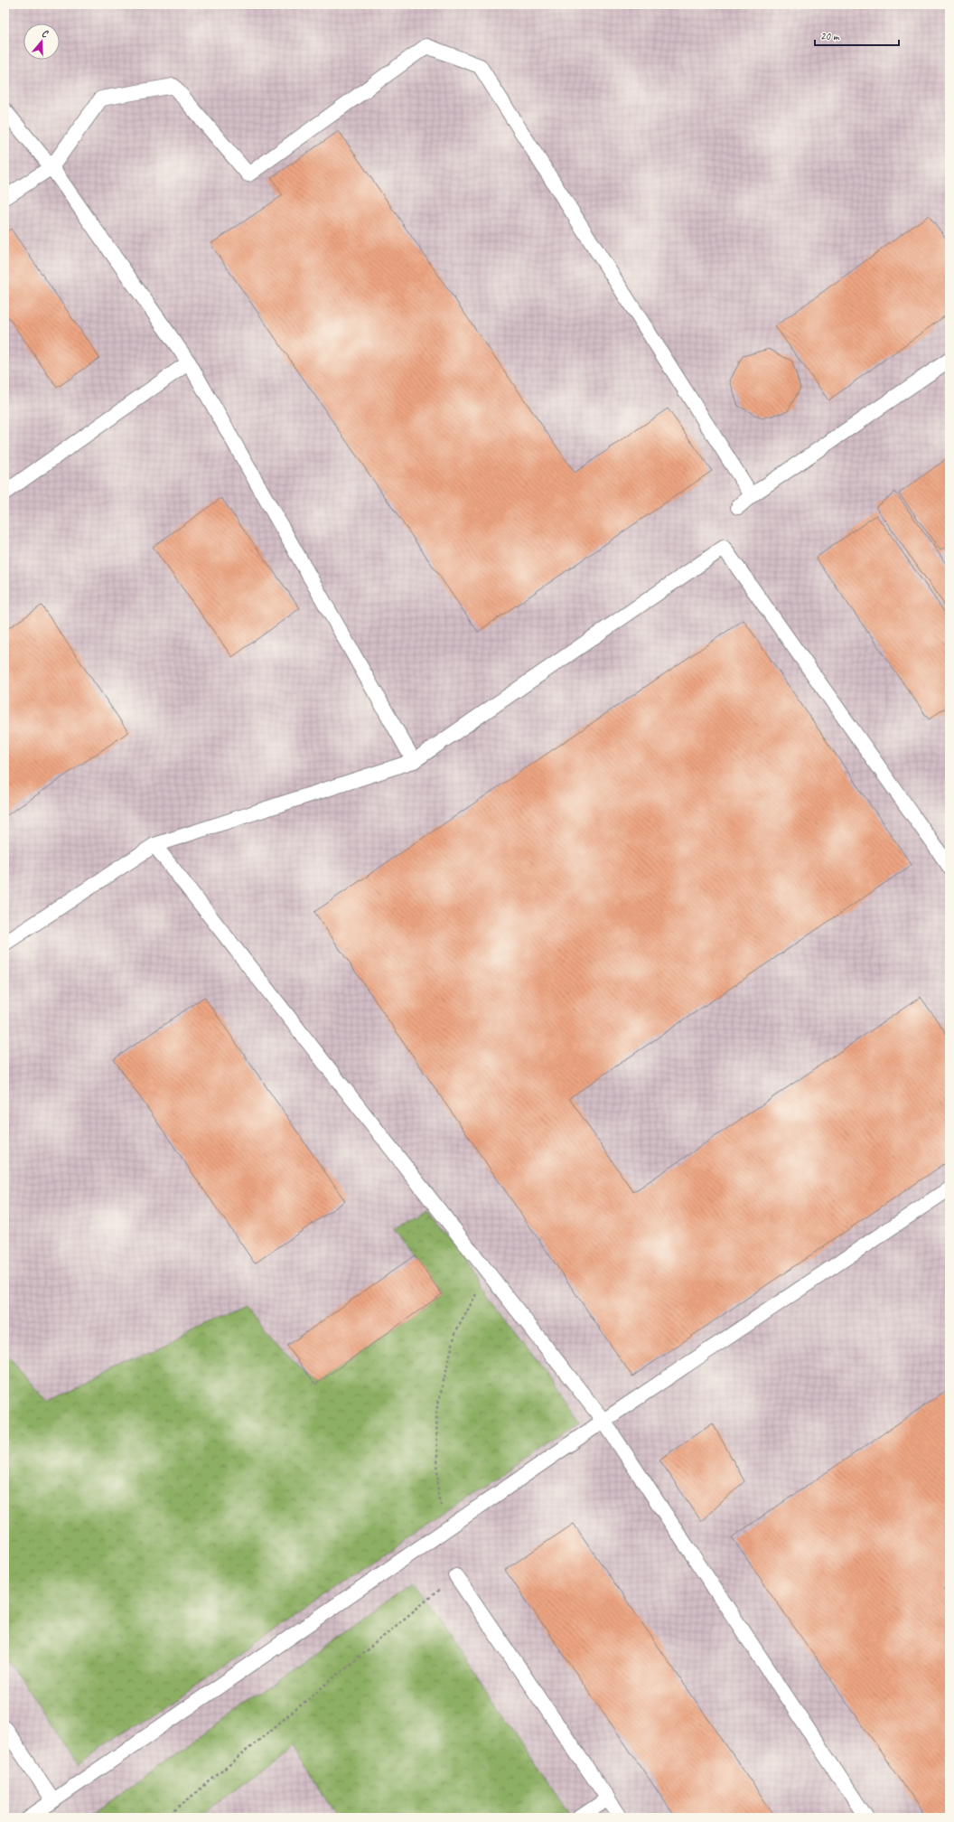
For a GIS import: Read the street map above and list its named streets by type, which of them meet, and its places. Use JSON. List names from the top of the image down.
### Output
{
  "scale_bar": "20 m",
  "north": "top"
}
